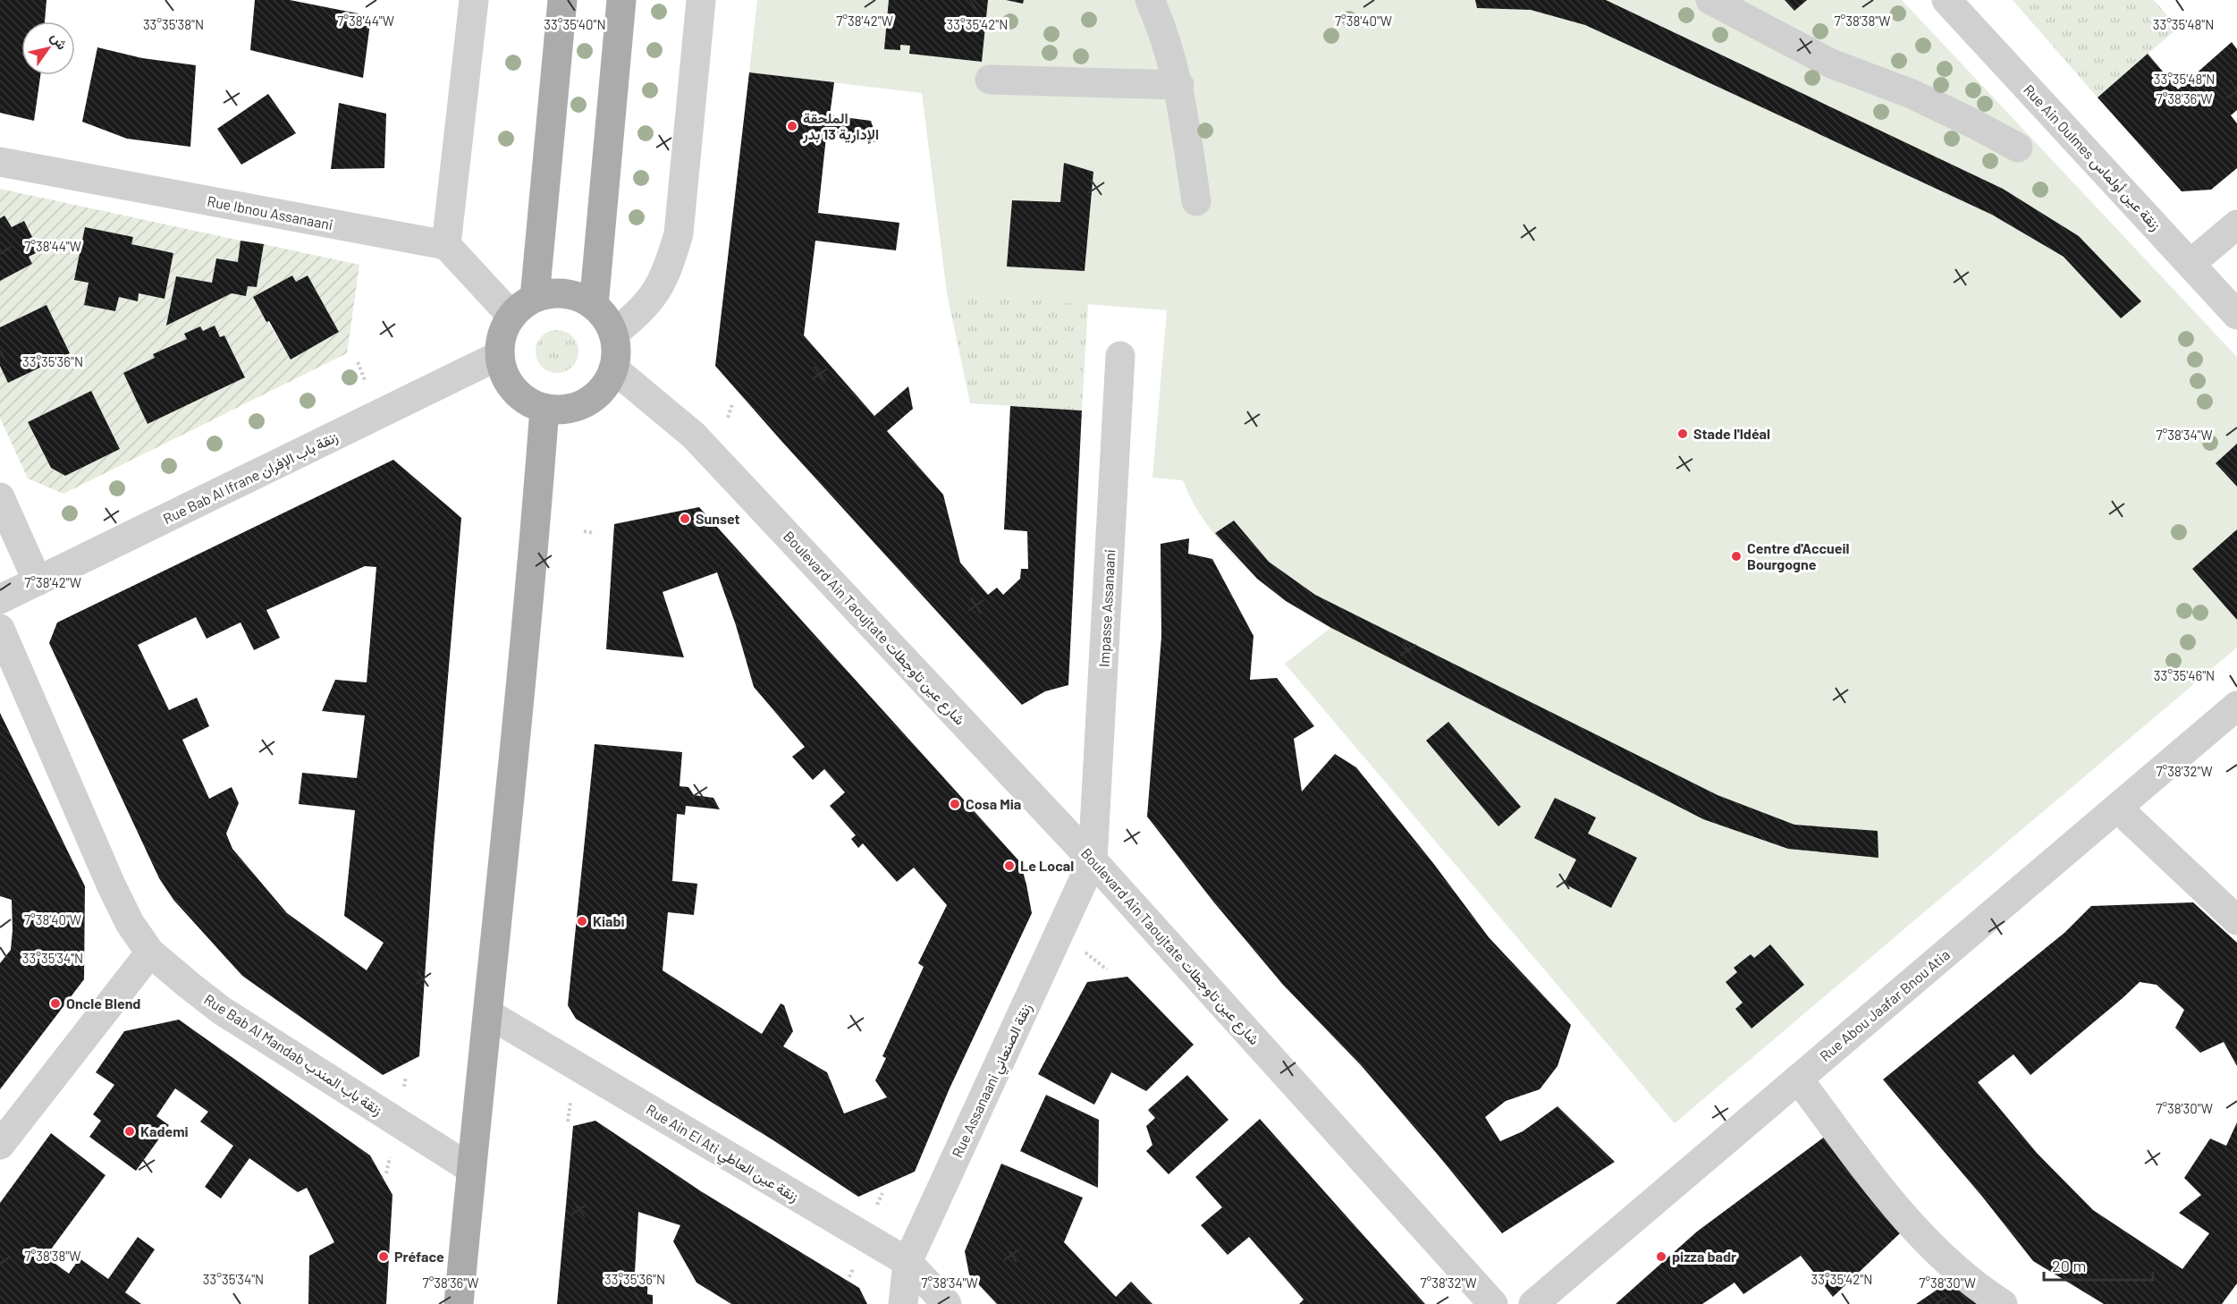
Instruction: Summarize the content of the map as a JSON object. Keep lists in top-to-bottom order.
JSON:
{
  "streets": {
    "street": [
      "Rue Ain Oulmes زنقة عين أولماس",
      "Rue Ibnou Assanaani",
      "Rue Bab Al Ifrane زنقة باب الإفران",
      "Impasse Assanaani",
      "Boulevard Ain Taoujtate شارع عين تاوجطات",
      "Rue Abou Jaafar Bnou Atia",
      "Rue Bab Al Mandab زنقة باب المندب",
      "Rue Assanaani زنقة الصنعاني",
      "Rue Ain El Ati زنقة عين العاطي"
    ]
  },
  "crossings": [
    ["Rue Bab Al Ifrane زنقة باب الإفران", "Boulevard Ain Taoujtate شارع عين تاوجطات"],
    ["Impasse Assanaani", "Boulevard Ain Taoujtate شارع عين تاوجطات"],
    ["Impasse Assanaani", "Rue Assanaani زنقة الصنعاني"],
    ["Boulevard Ain Taoujtate شارع عين تاوجطات", "Rue Assanaani زنقة الصنعاني"],
    ["Rue Assanaani زنقة الصنعاني", "Rue Ain El Ati زنقة عين العاطي"]
  ],
  "places": [
    "الملحقة الإدارية 13 بدر",
    "Stade l'Idéal",
    "Sunset",
    "Centre d'Accueil Bourgogne",
    "Cosa Mia",
    "Le Local",
    "Kiabi",
    "Oncle Blend",
    "Kademi",
    "Préface",
    "pizza badr"
  ],
  "scale_bar": "20 m",
  "north": "top right",
  "coordinates": [
    "7°38'40\"W",
    "7°38'44\"W",
    "7°38'42\"W",
    "7°38'38\"W",
    "33°35'38\"N",
    "33°35'40\"N",
    "33°35'42\"N",
    "33°35'48\"N",
    "7°38'36\"W",
    "33°35'36\"N",
    "7°38'34\"W",
    "33°35'46\"N",
    "7°38'32\"W",
    "33°35'34\"N",
    "7°38'30\"W"
  ]
}
